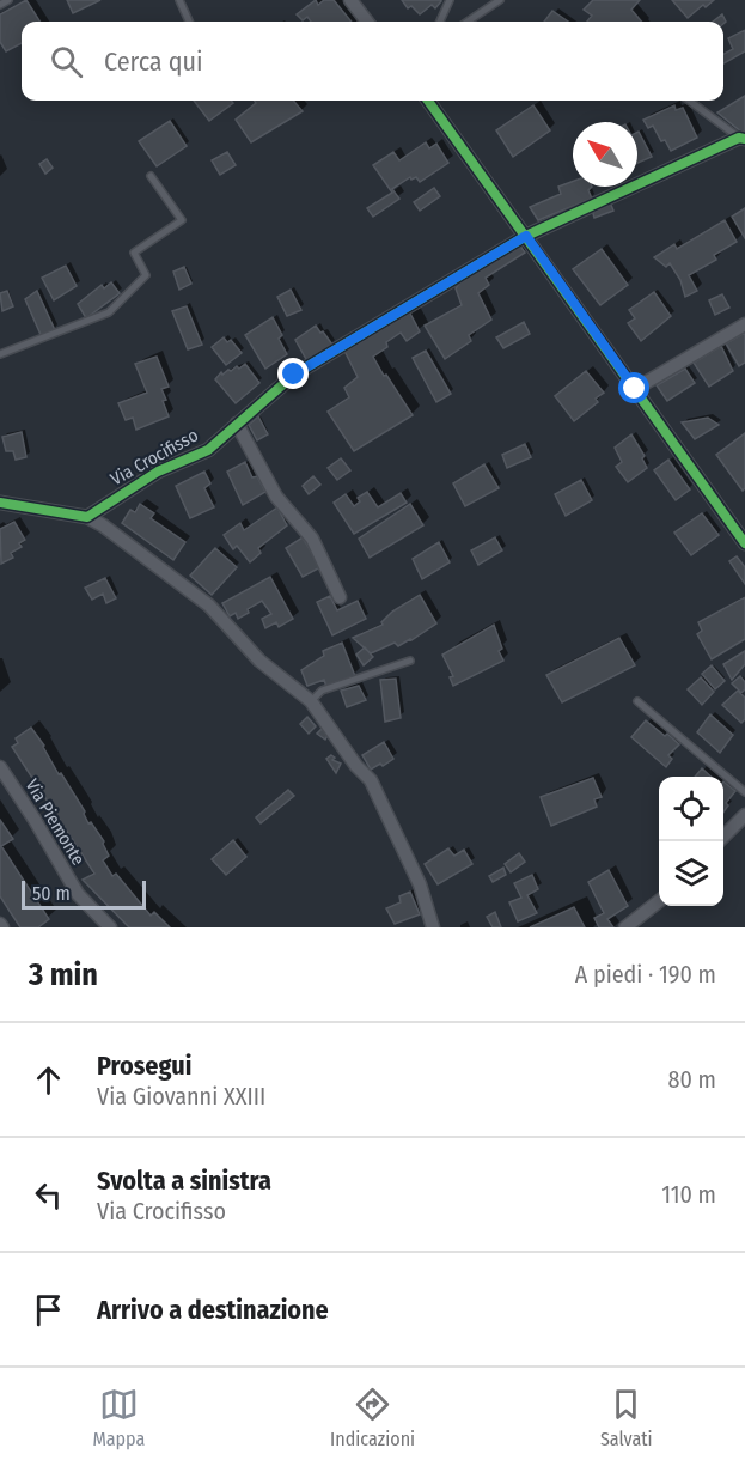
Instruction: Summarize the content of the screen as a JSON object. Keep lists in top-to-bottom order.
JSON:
{
  "streets": {
    "street": ["Via Crocifisso", "Via Piemonte"]
  },
  "scale_bar": "50 m",
  "north": "top left",
  "page": {
    "search": "Cerca qui",
    "scale": "50 m",
    "heading": ["3 min", "A piedi · 190 m"],
    "list": [
      ["Prosegui", "Via Giovanni XXIII", "80 m"],
      ["Svolta a sinistra", "Via Crocifisso", "110 m"],
      "Arrivo a destinazione"
    ],
    "nav": ["Mappa", "Indicazioni", "Salvati"]
  }
}
